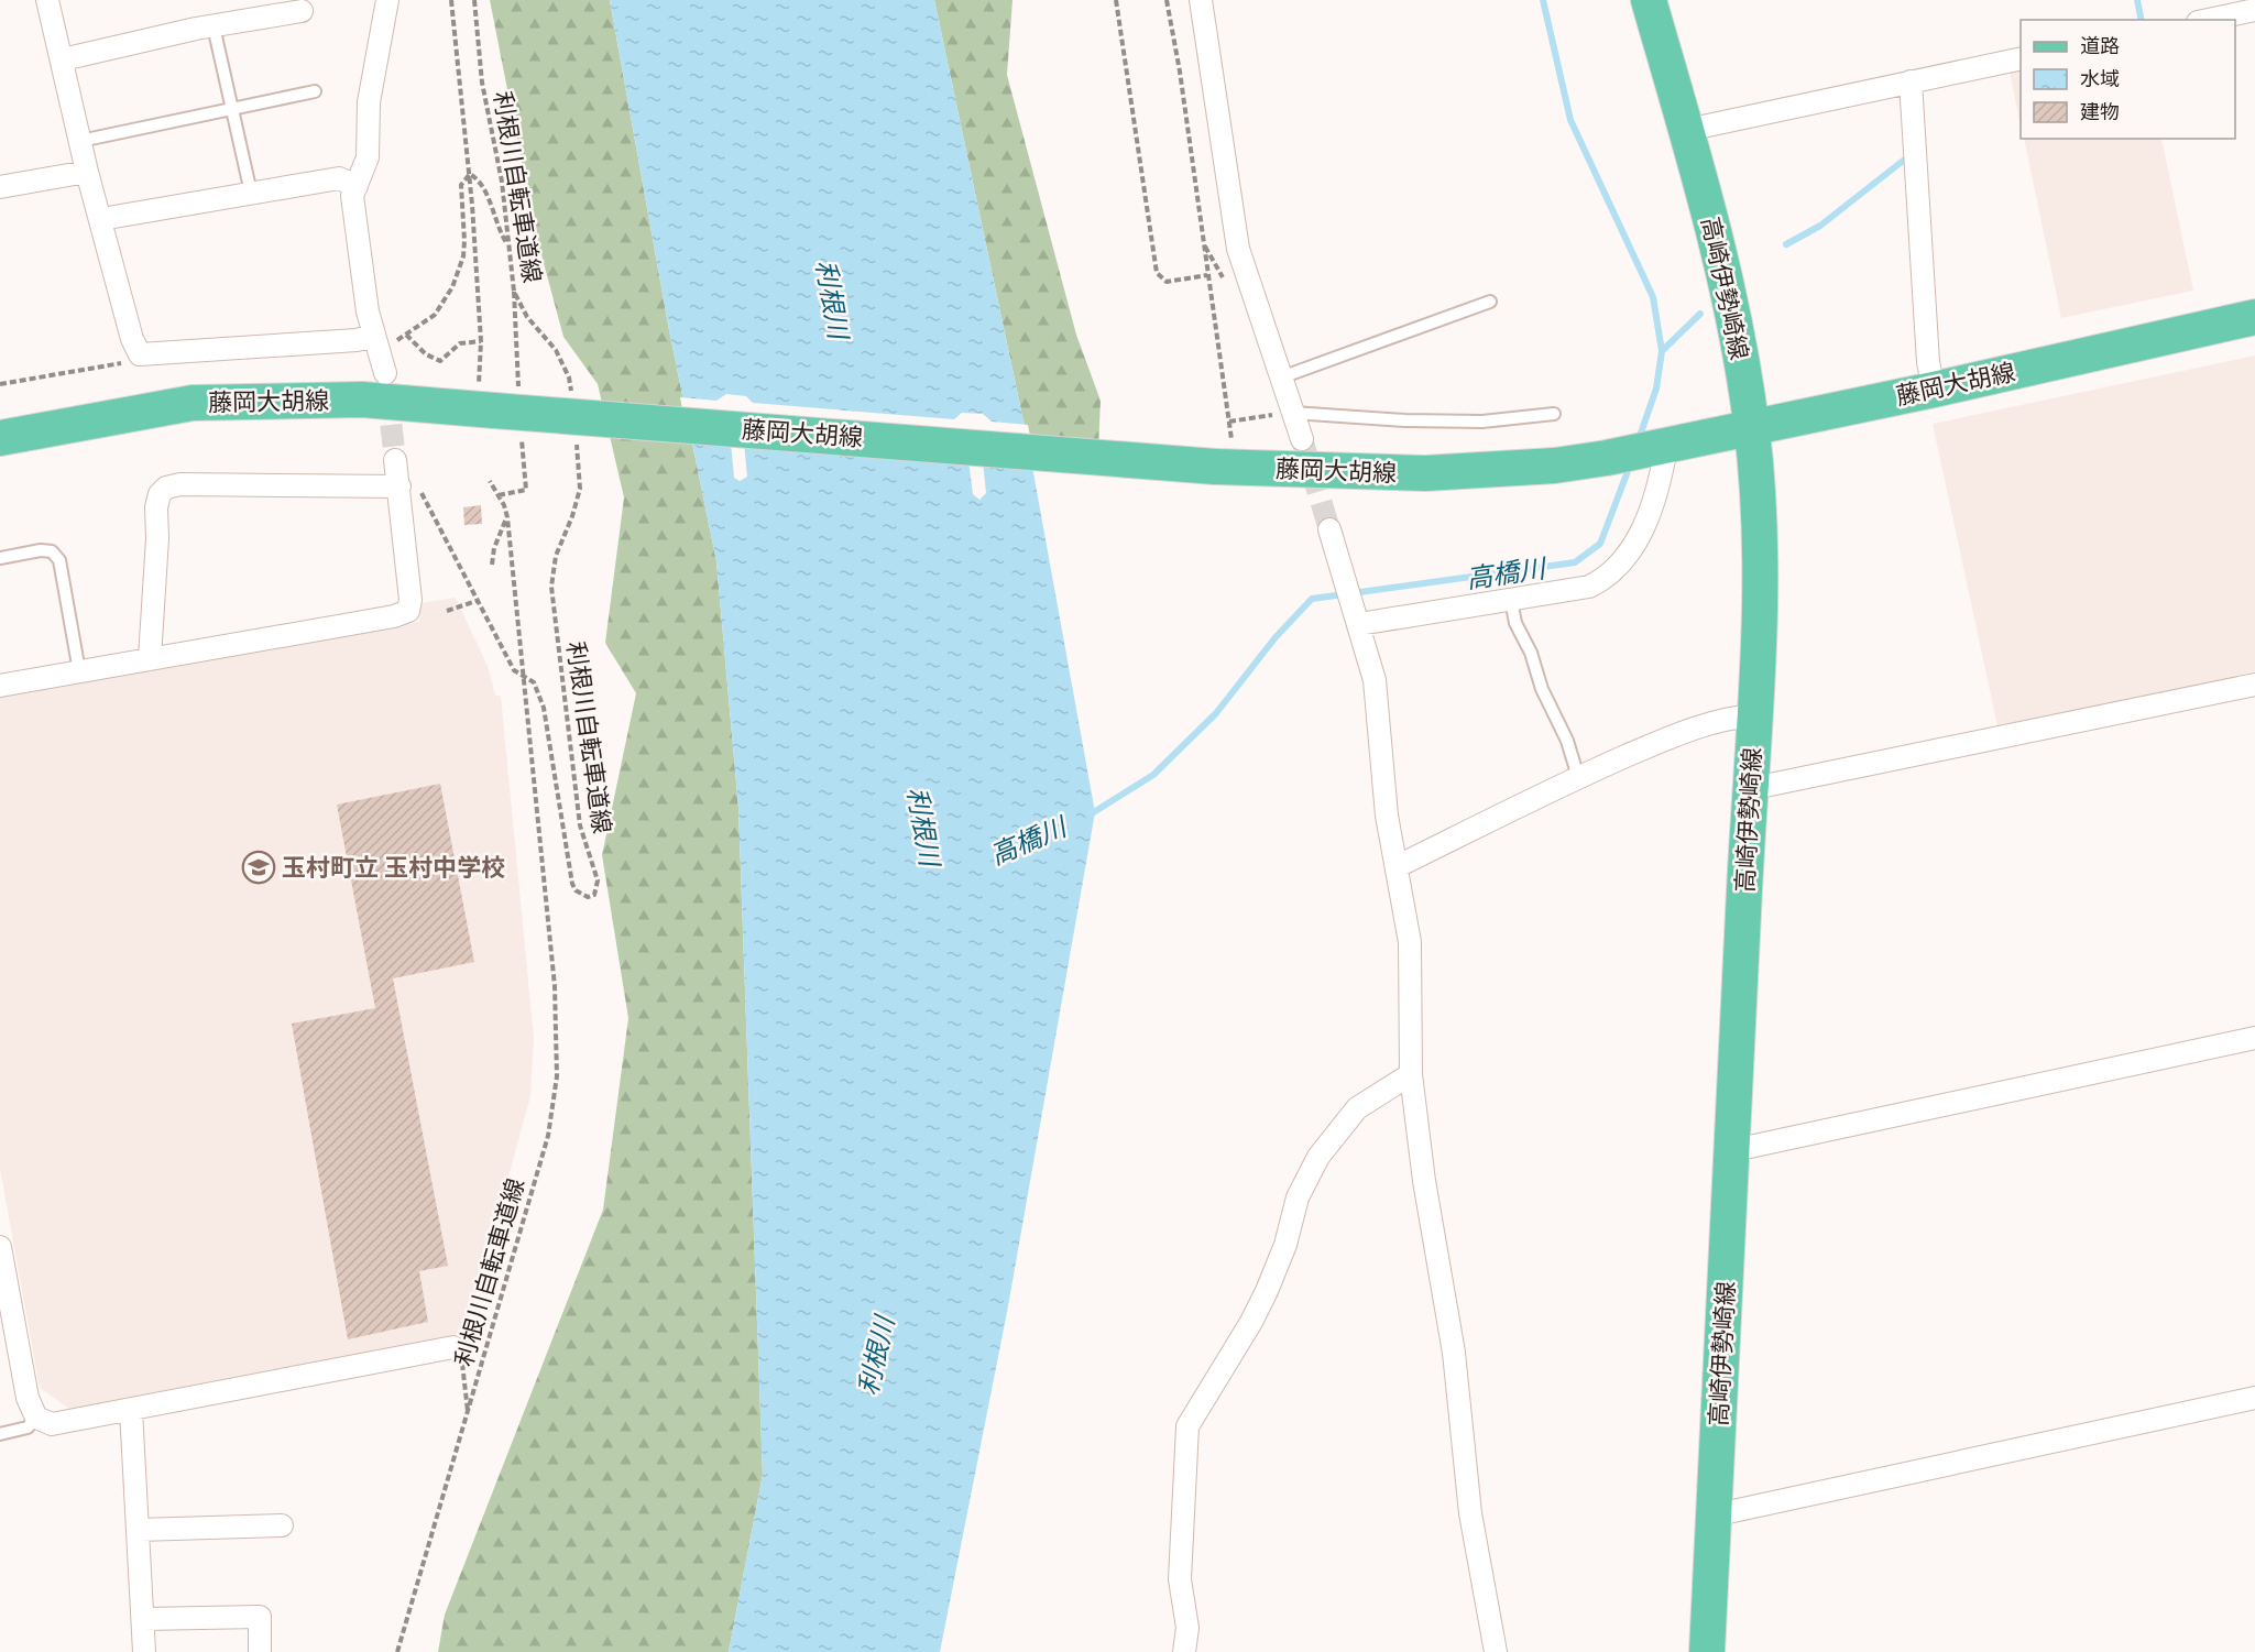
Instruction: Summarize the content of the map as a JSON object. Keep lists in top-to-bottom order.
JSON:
{
  "streets": {
    "main road": ["高崎伊勢崎線", "藤岡大胡線"],
    "path": ["利根川自転車道線"]
  },
  "crossings": [
    ["高崎伊勢崎線", "藤岡大胡線"]
  ],
  "water": ["利根川", "高橋川"],
  "places": {
    "school or university": ["玉村町立 玉村中学校"]
  },
  "legend": ["道路", "水域", "建物"]
}
